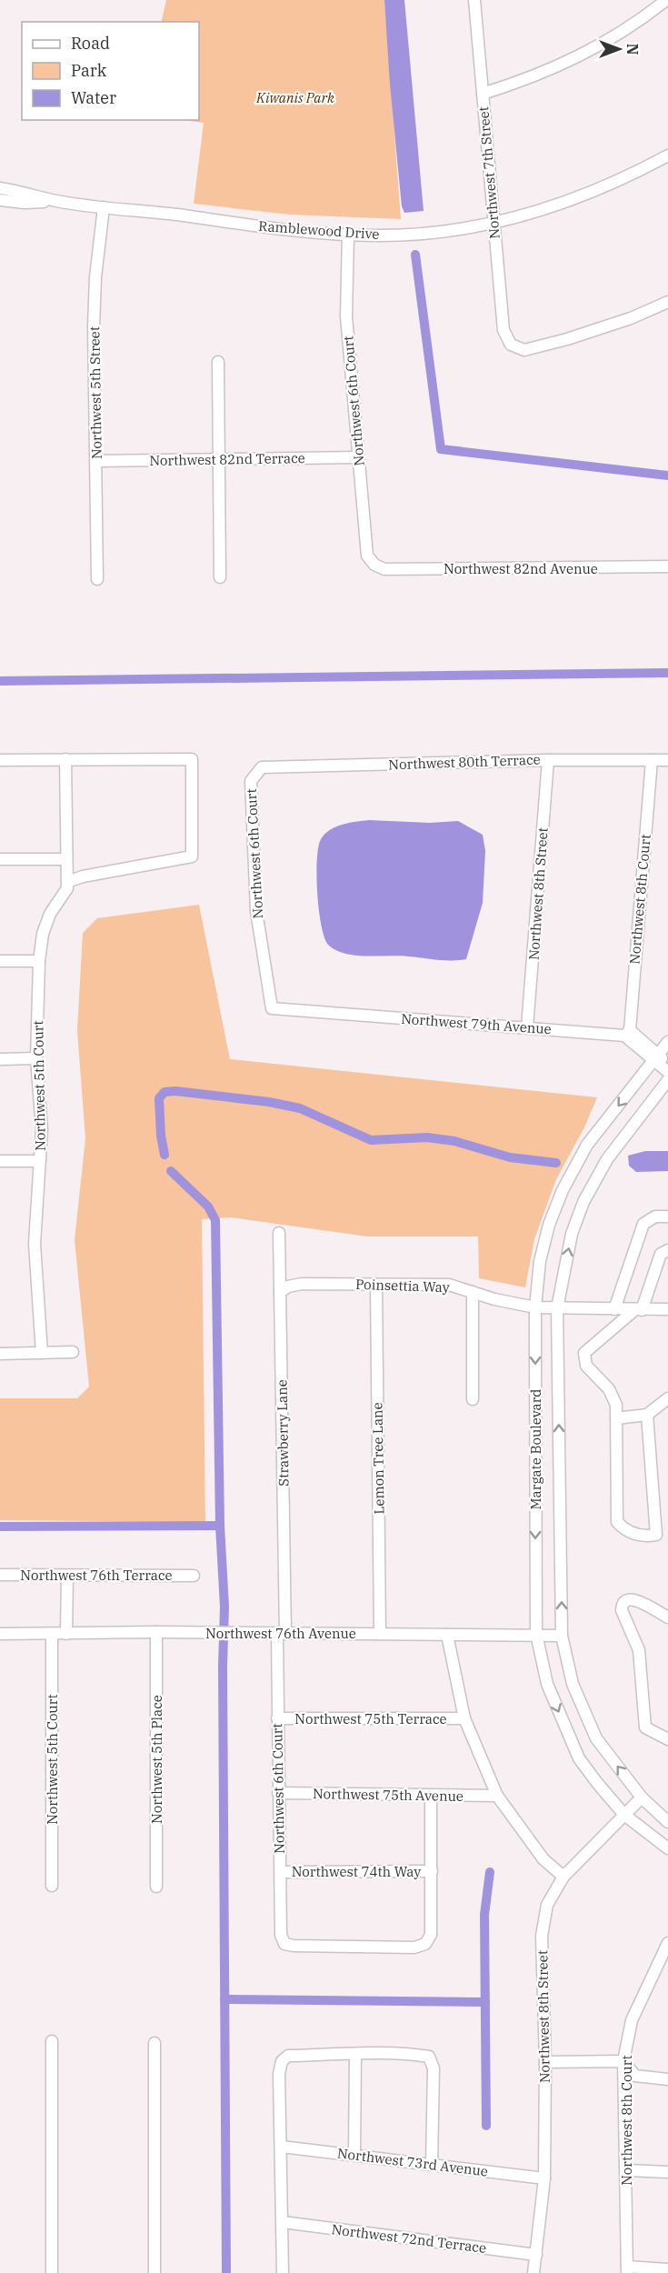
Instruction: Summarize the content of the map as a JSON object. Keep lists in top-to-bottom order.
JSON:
{
  "streets": {
    "street": [
      "Northwest 7th Street",
      "Ramblewood Drive",
      "Northwest 5th Street",
      "Northwest 6th Court",
      "Northwest 82nd Terrace",
      "Northwest 82nd Avenue",
      "Northwest 80th Terrace",
      "Northwest 8th Street",
      "Northwest 8th Court",
      "Northwest 79th Avenue",
      "Northwest 5th Court",
      "Poinsettia Way",
      "Strawberry Lane",
      "Margate Boulevard",
      "Lemon Tree Lane",
      "Northwest 76th Terrace",
      "Northwest 76th Avenue",
      "Northwest 75th Terrace",
      "Northwest 5th Place",
      "Northwest 75th Avenue",
      "Northwest 74th Way",
      "Northwest 73rd Avenue",
      "Northwest 72nd Terrace"
    ]
  },
  "crossings": [
    ["Northwest 7th Street", "Ramblewood Drive"],
    ["Ramblewood Drive", "Northwest 5th Street"],
    ["Ramblewood Drive", "Northwest 6th Court"],
    ["Northwest 5th Street", "Northwest 82nd Terrace"],
    ["Northwest 6th Court", "Northwest 82nd Terrace"],
    ["Northwest 6th Court", "Northwest 82nd Avenue"],
    ["Northwest 6th Court", "Northwest 80th Terrace"],
    ["Northwest 6th Court", "Northwest 79th Avenue"],
    ["Northwest 6th Court", "Strawberry Lane"],
    ["Northwest 6th Court", "Northwest 76th Avenue"],
    ["Northwest 6th Court", "Northwest 75th Terrace"],
    ["Northwest 6th Court", "Northwest 75th Avenue"],
    ["Northwest 6th Court", "Northwest 74th Way"],
    ["Northwest 80th Terrace", "Northwest 8th Street"],
    ["Northwest 80th Terrace", "Northwest 8th Court"],
    ["Northwest 8th Street", "Northwest 79th Avenue"],
    ["Northwest 8th Street", "Margate Boulevard"],
    ["Northwest 8th Street", "Northwest 73rd Avenue"],
    ["Northwest 8th Street", "Northwest 72nd Terrace"],
    ["Northwest 8th Court", "Northwest 79th Avenue"],
    ["Northwest 5th Court", "Northwest 76th Avenue"],
    ["Poinsettia Way", "Strawberry Lane"],
    ["Poinsettia Way", "Margate Boulevard"],
    ["Poinsettia Way", "Lemon Tree Lane"],
    ["Strawberry Lane", "Northwest 76th Avenue"],
    ["Margate Boulevard", "Northwest 76th Avenue"],
    ["Lemon Tree Lane", "Northwest 76th Avenue"],
    ["Northwest 76th Avenue", "Northwest 5th Place"]
  ],
  "parks": ["Kiwanis Park"],
  "legend": ["Road", "Park", "Water"],
  "north": "right"
}
